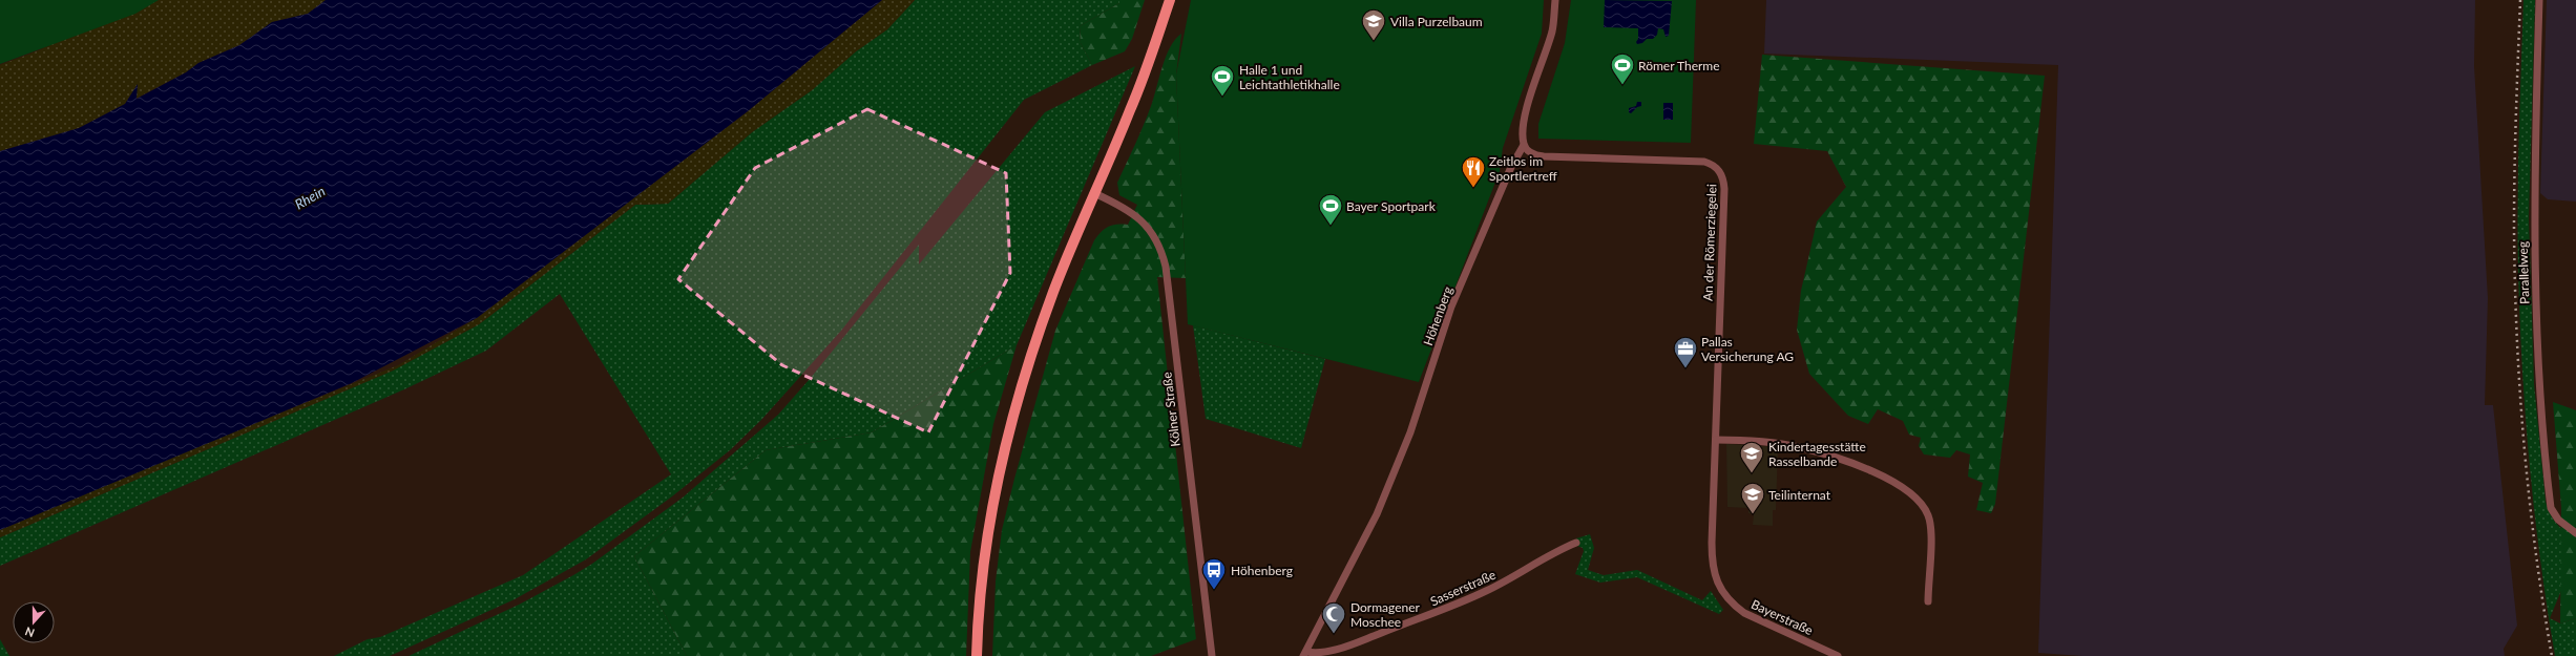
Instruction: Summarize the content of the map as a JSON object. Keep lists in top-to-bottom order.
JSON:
{
  "streets": {
    "street": [
      "An der Römerziegelei",
      "Parallelweg",
      "Höhenberg",
      "Kölner Straße",
      "Sasserstraße",
      "Bayerstraße"
    ]
  },
  "crossings": [
    ["An der Römerziegelei", "Höhenberg"],
    ["An der Römerziegelei", "Bayerstraße"],
    ["Höhenberg", "Sasserstraße"]
  ],
  "water": ["Rhein"],
  "places": {
    "school or university": ["Villa Purzelbaum", "Kindertagesstätte Rasselbande", "Teilinternat"],
    "sports": ["Römer Therme", "Halle 1 und Leichtathletikhalle", "Bayer Sportpark"],
    "restaurant": ["Zeitlos im Sportlertreff"],
    "office": ["Pallas Versicherung AG"],
    "bus stop": ["Höhenberg"],
    "mosque": ["Dormagener Moschee"]
  },
  "north": "bottom"
}
